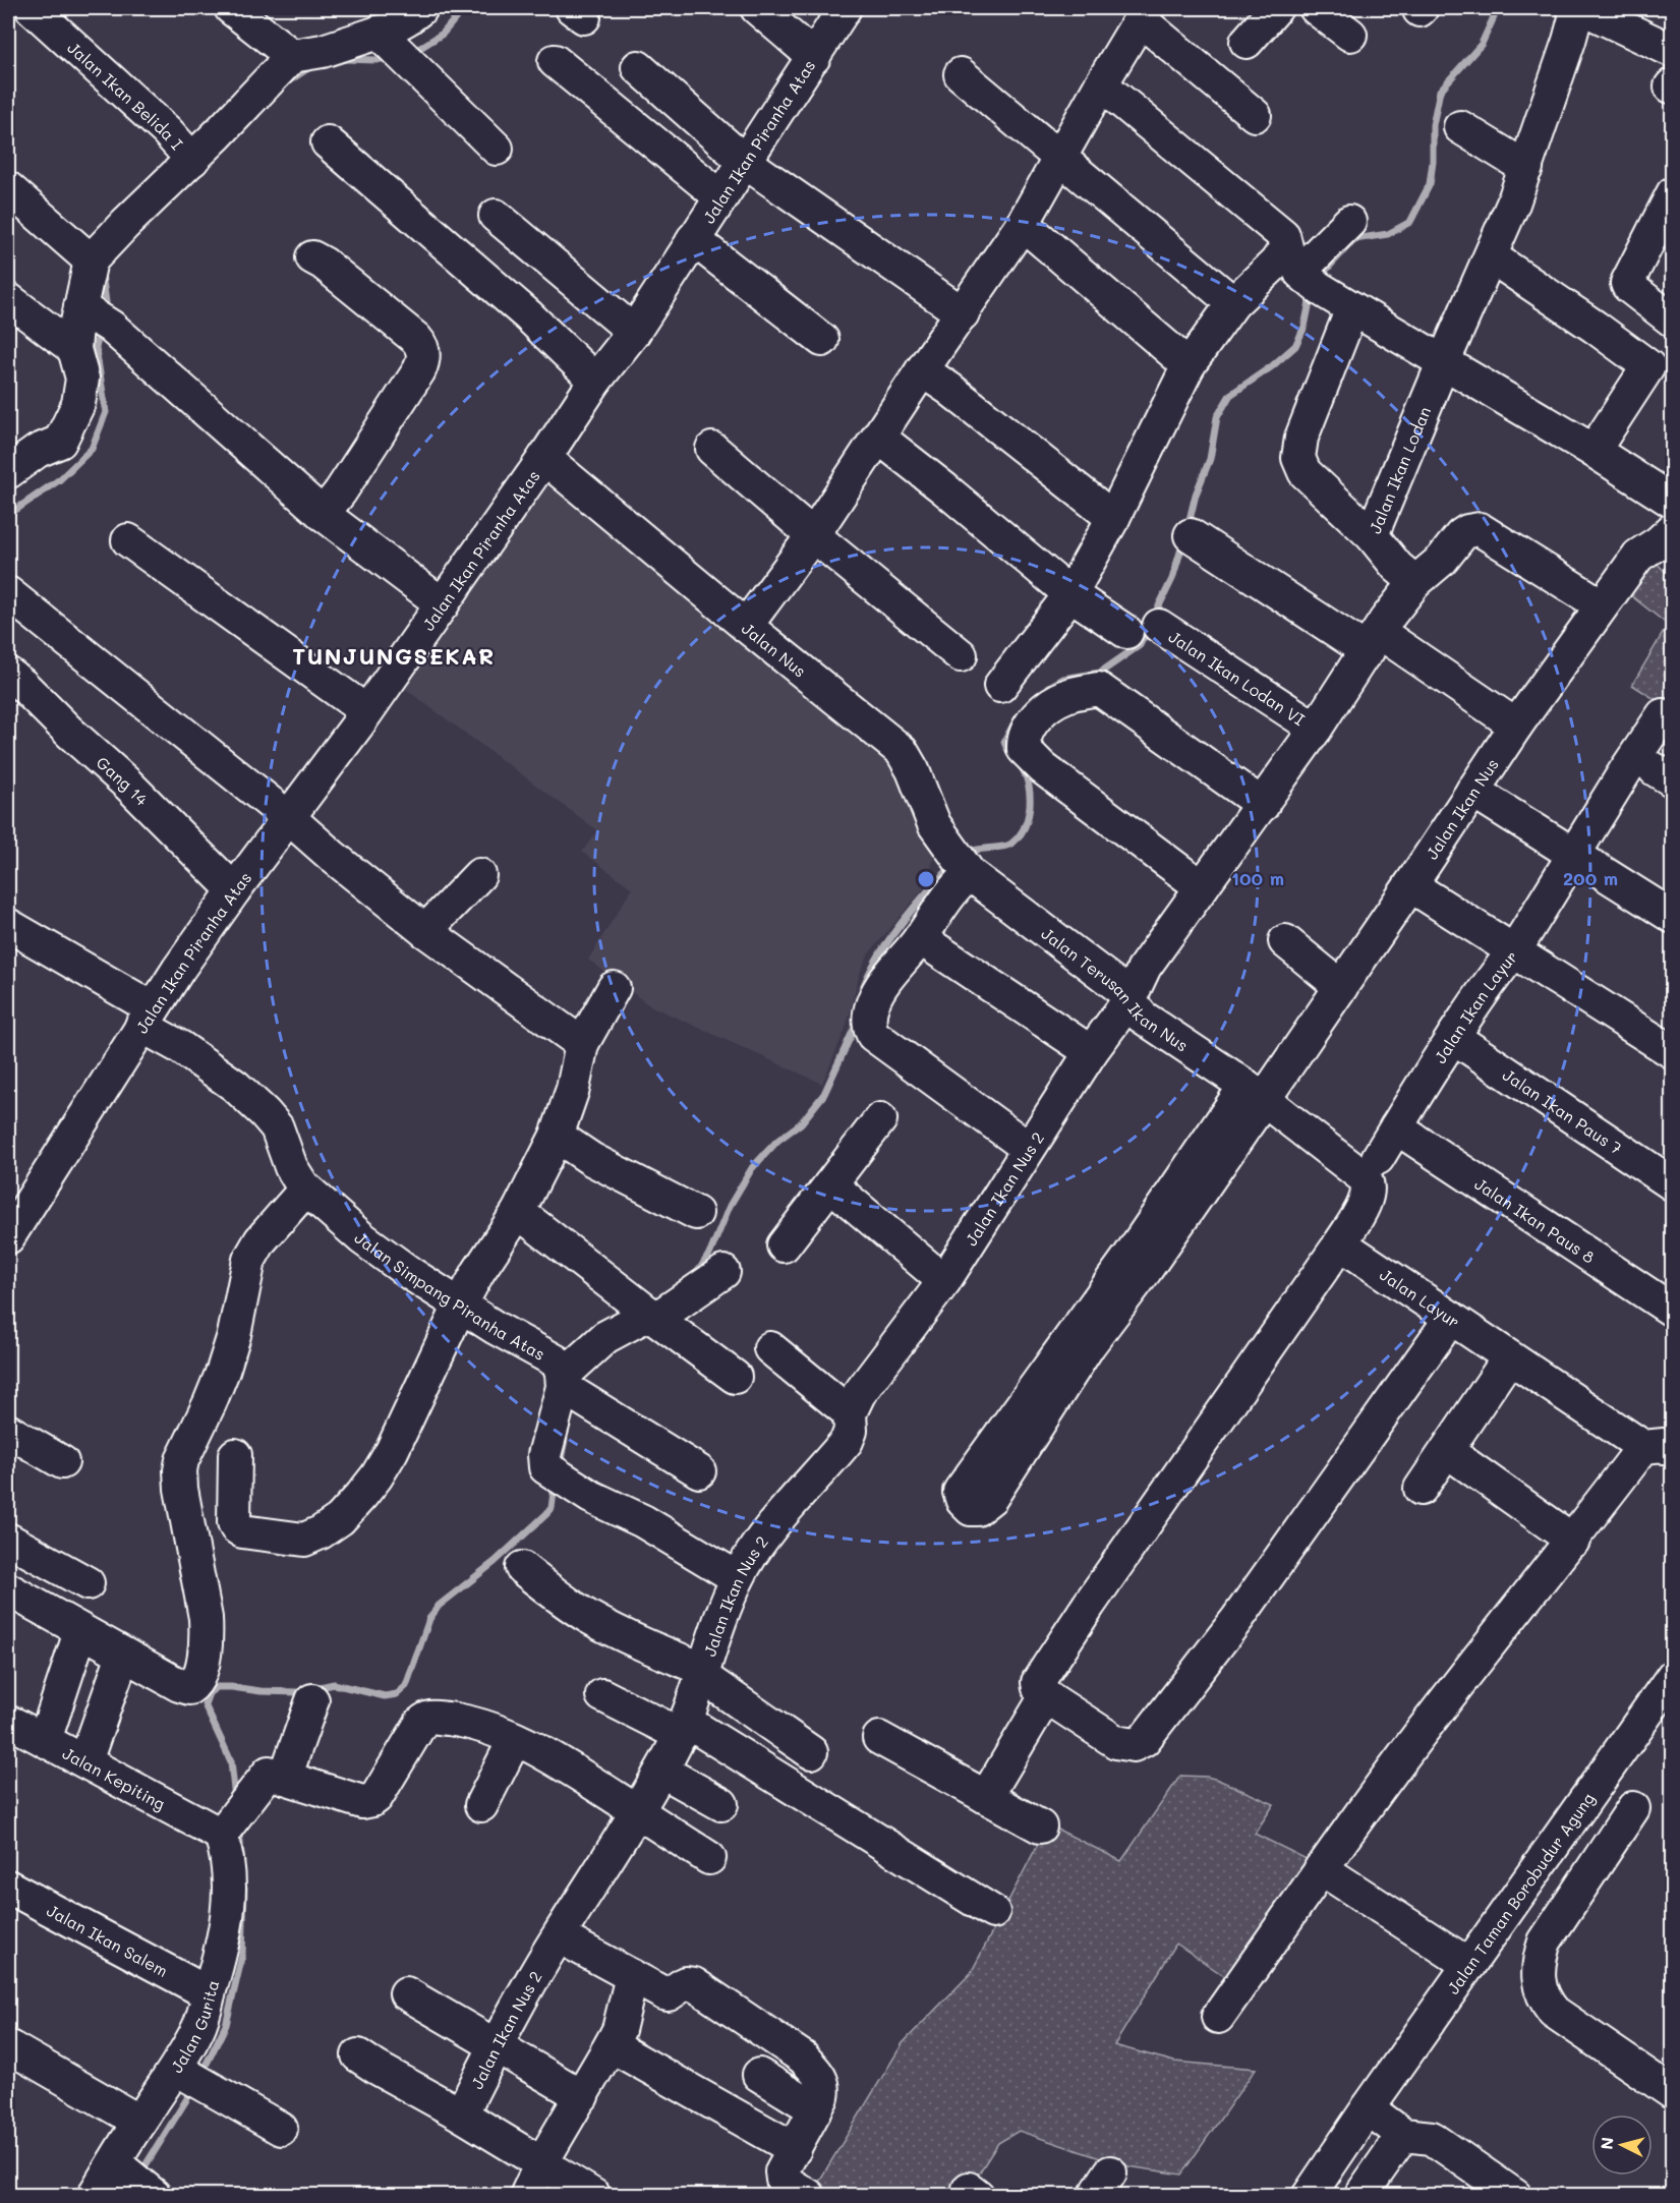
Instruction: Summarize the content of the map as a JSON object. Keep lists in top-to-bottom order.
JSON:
{
  "streets": {
    "street": [
      "Jalan Ikan Belida I",
      "Jalan Ikan Piranha Atas",
      "Jalan Ikan Lodan",
      "Jalan Nus",
      "Jalan Ikan Lodan VI",
      "Gang 14",
      "Jalan Ikan Nus",
      "Jalan Terusan Ikan Nus",
      "Jalan Ikan Layur",
      "Jalan Ikan Paus 7",
      "Jalan Ikan Nus 2",
      "Jalan Ikan Paus 8",
      "Jalan Simpang Piranha Atas",
      "Jalan Layur",
      "Jalan Kepiting",
      "Jalan Taman Borobudur Agung",
      "Jalan Ikan Salem",
      "Jalan Gurita"
    ]
  },
  "crossings": [
    ["Jalan Ikan Piranha Atas", "Jalan Nus"],
    ["Jalan Ikan Piranha Atas", "Gang 14"],
    ["Jalan Ikan Piranha Atas", "Jalan Simpang Piranha Atas"],
    ["Jalan Nus", "Jalan Terusan Ikan Nus"],
    ["Jalan Ikan Nus", "Jalan Terusan Ikan Nus"],
    ["Jalan Terusan Ikan Nus", "Jalan Ikan Nus 2"],
    ["Jalan Ikan Layur", "Jalan Ikan Paus 7"],
    ["Jalan Ikan Layur", "Jalan Ikan Paus 8"],
    ["Jalan Kepiting", "Jalan Gurita"],
    ["Jalan Ikan Salem", "Jalan Gurita"]
  ],
  "districts": ["TUNJUNGSEKAR"],
  "north": "left",
  "rings": ["100 m", "200 m"]
}
